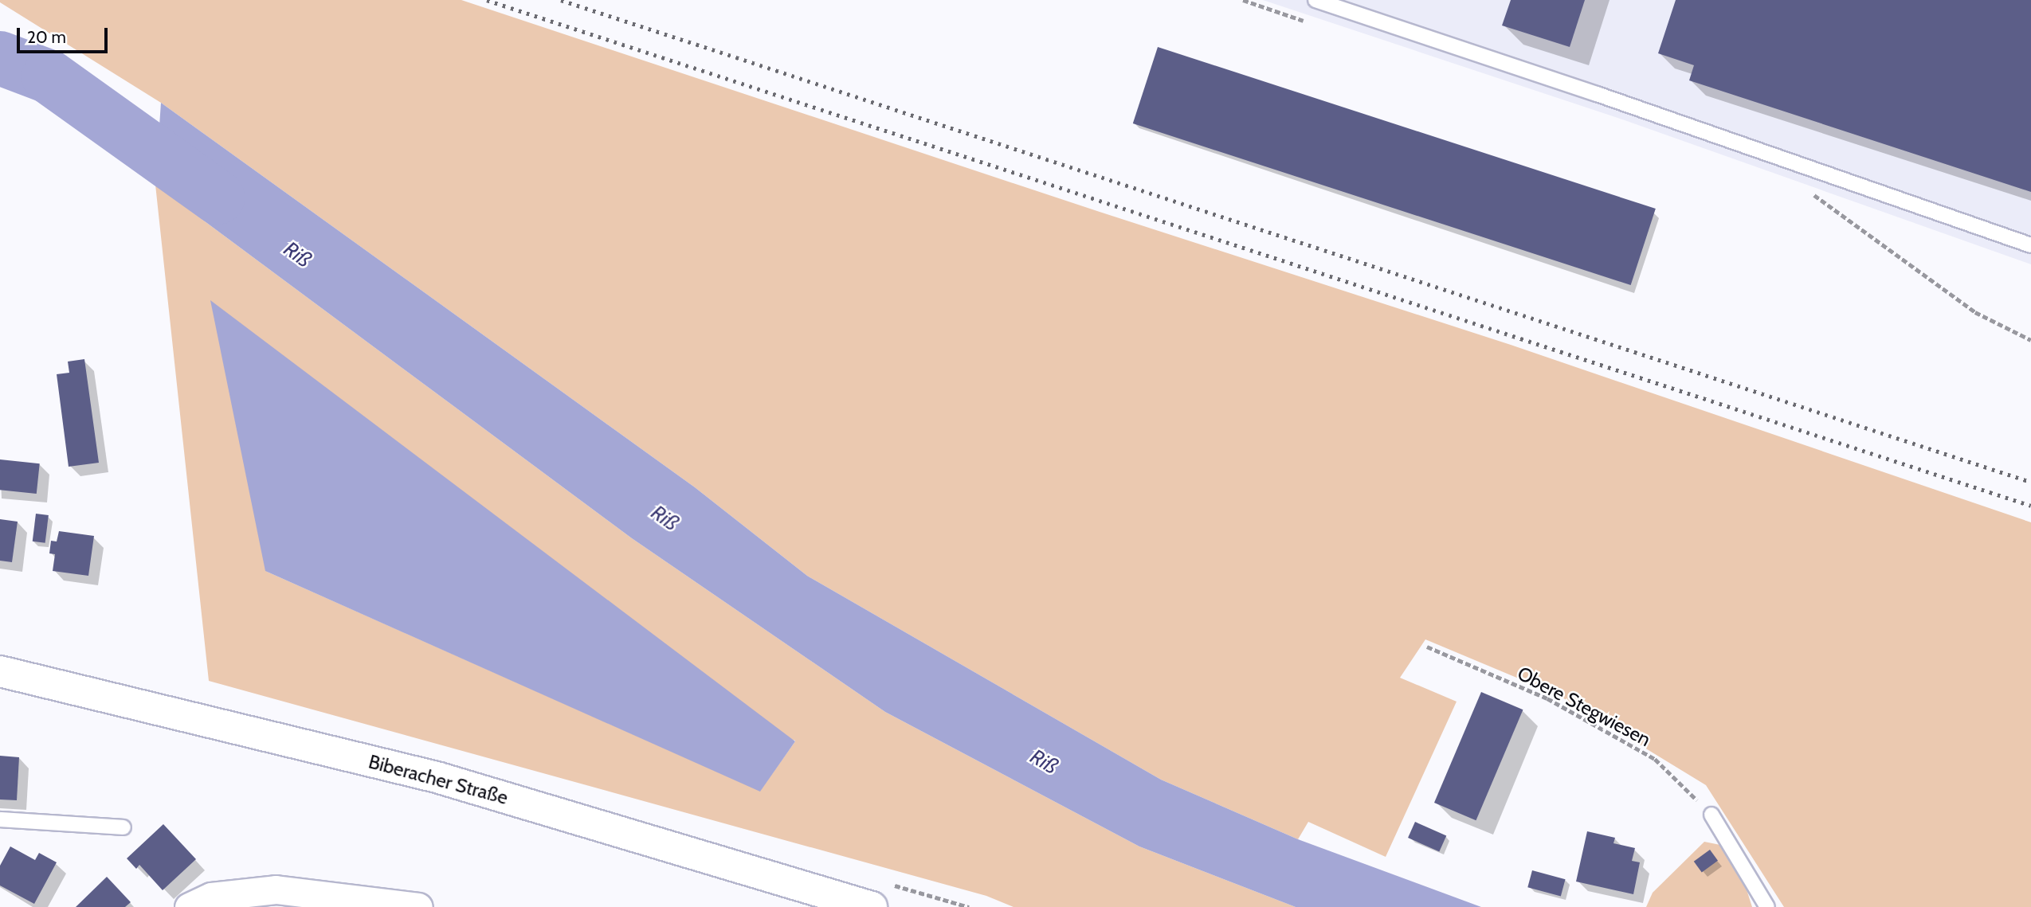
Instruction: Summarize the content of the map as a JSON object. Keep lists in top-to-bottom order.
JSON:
{
  "streets": {
    "main road": ["Biberacher Straße"],
    "path": ["Obere Stegwiesen"]
  },
  "water": ["Riß"],
  "scale_bar": "20 m"
}
